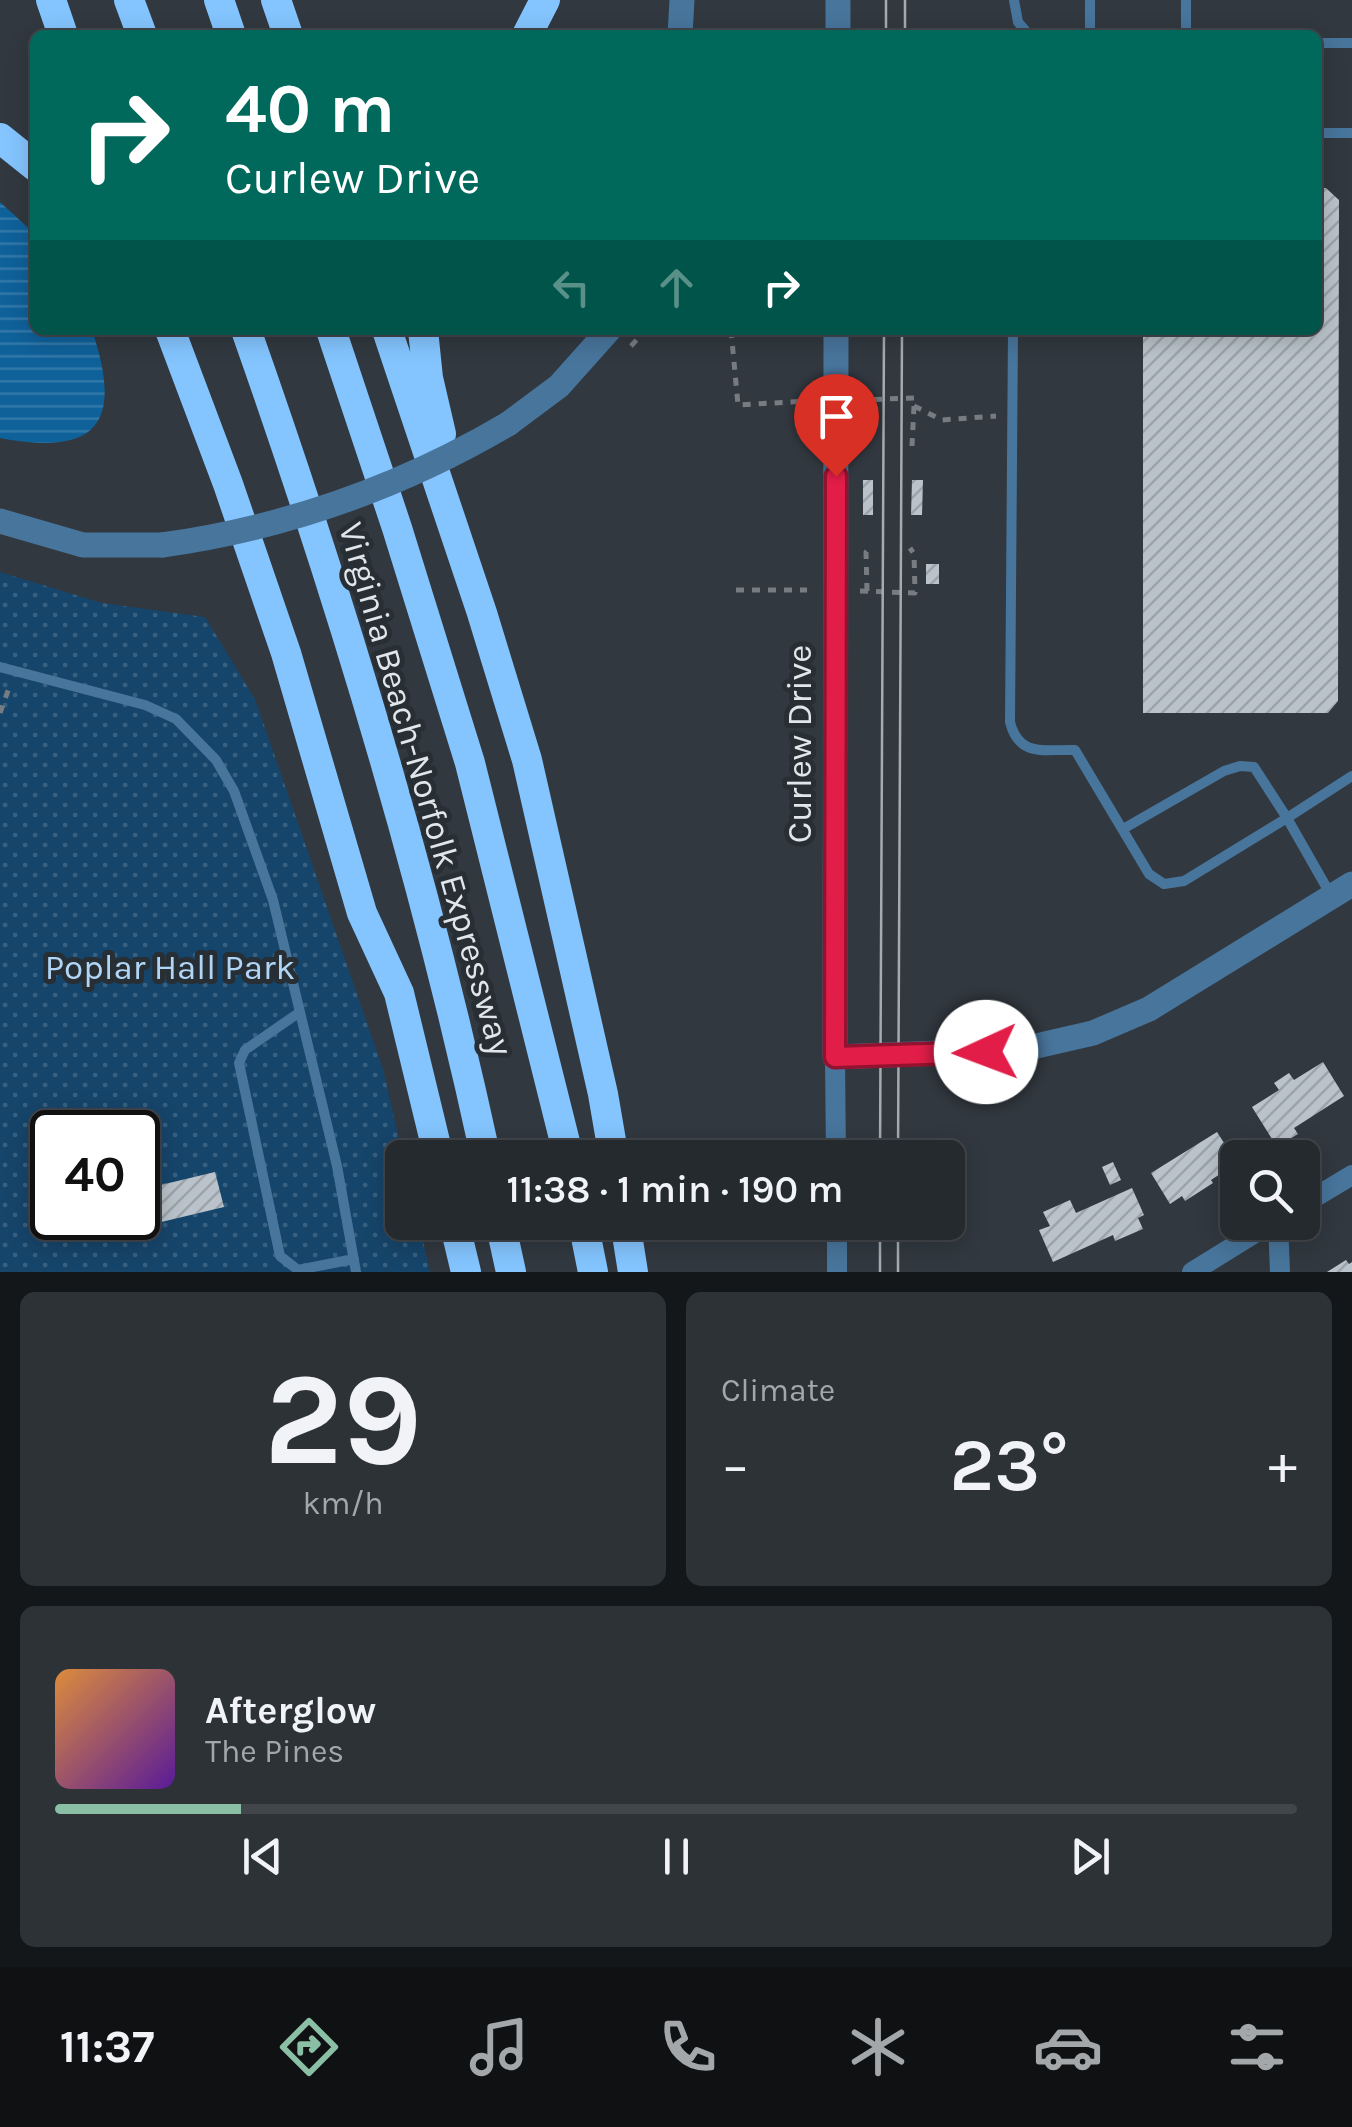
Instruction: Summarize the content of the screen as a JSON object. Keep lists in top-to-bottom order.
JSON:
{
  "streets": {
    "highway": ["Virginia Beach-Norfolk Expressway"],
    "street": ["Curlew Drive"]
  },
  "parks": ["Poplar Hall Park"],
  "page": {
    "turn": ["40 m", "Curlew Drive"],
    "limit": "40",
    "trip": "11:38 · 1 min · 190 m",
    "tile": [
      ["29", "km/h"],
      "Climate"
    ],
    "heat": ["−", "23°", "+"],
    "song": ["Afterglow", "The Pines"],
    "tabs": "11:37"
  }
}
